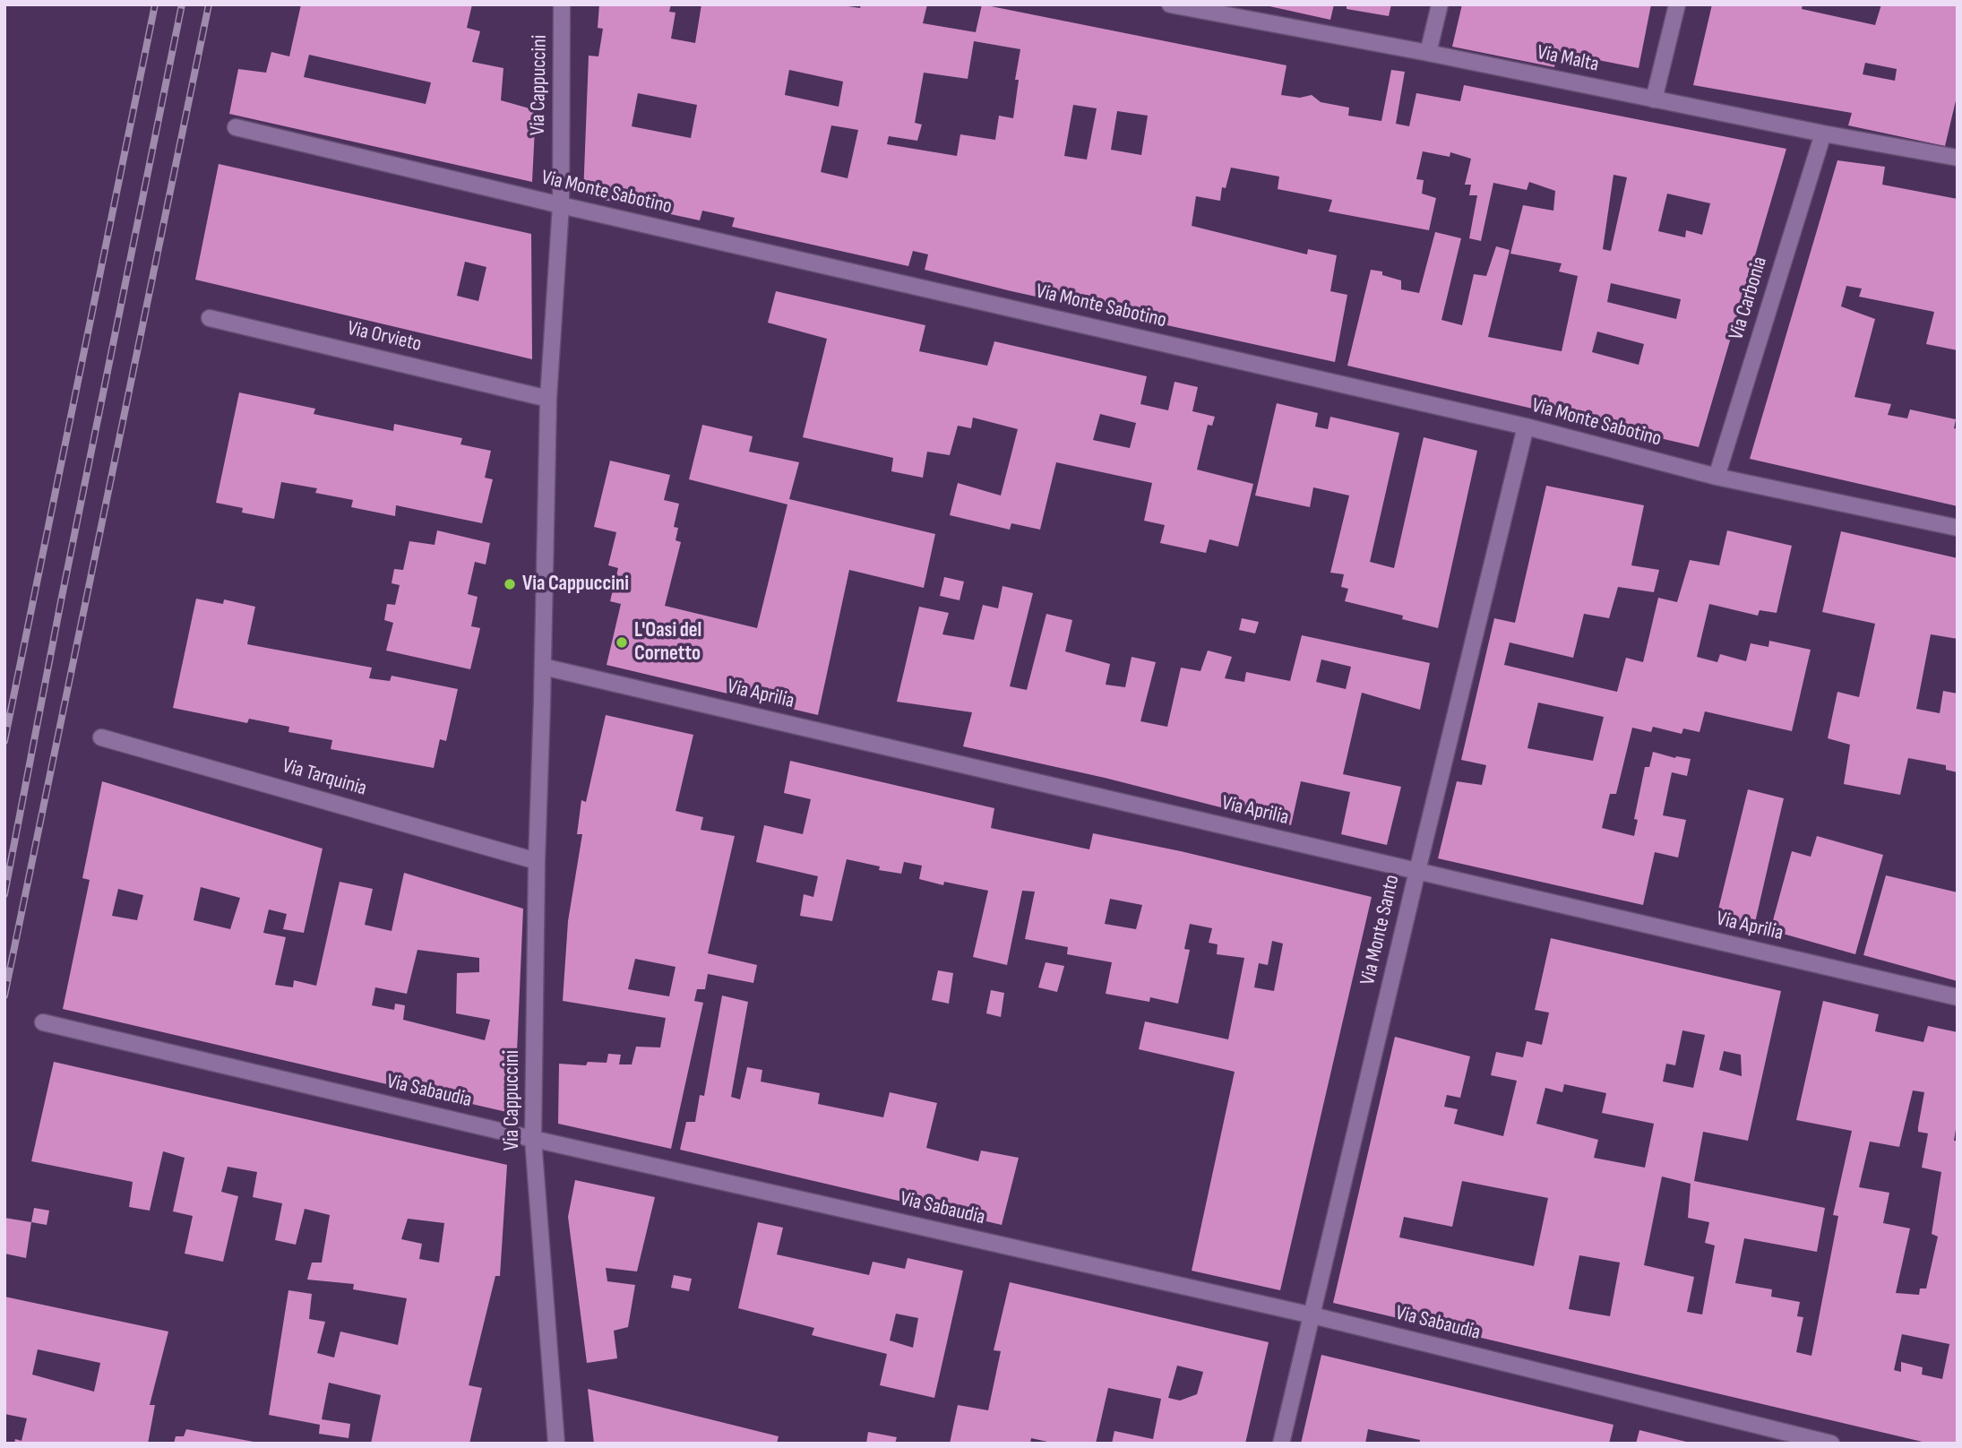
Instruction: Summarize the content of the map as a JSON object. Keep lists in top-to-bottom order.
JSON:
{
  "streets": {
    "street": [
      "Via Malta",
      "Via Cappuccini",
      "Via Monte Sabotino",
      "Via Carbonia",
      "Via Orvieto",
      "Via Aprilia",
      "Via Tarquinia",
      "Via Monte Santo",
      "Via Sabaudia"
    ]
  },
  "crossings": [
    ["Via Malta", "Via Carbonia"],
    ["Via Cappuccini", "Via Monte Sabotino"],
    ["Via Cappuccini", "Via Orvieto"],
    ["Via Cappuccini", "Via Aprilia"],
    ["Via Cappuccini", "Via Tarquinia"],
    ["Via Cappuccini", "Via Sabaudia"],
    ["Via Monte Sabotino", "Via Carbonia"],
    ["Via Monte Sabotino", "Via Monte Santo"],
    ["Via Aprilia", "Via Monte Santo"],
    ["Via Monte Santo", "Via Sabaudia"]
  ],
  "places": ["Via Cappuccini", "L'Oasi del Cornetto"]
}
